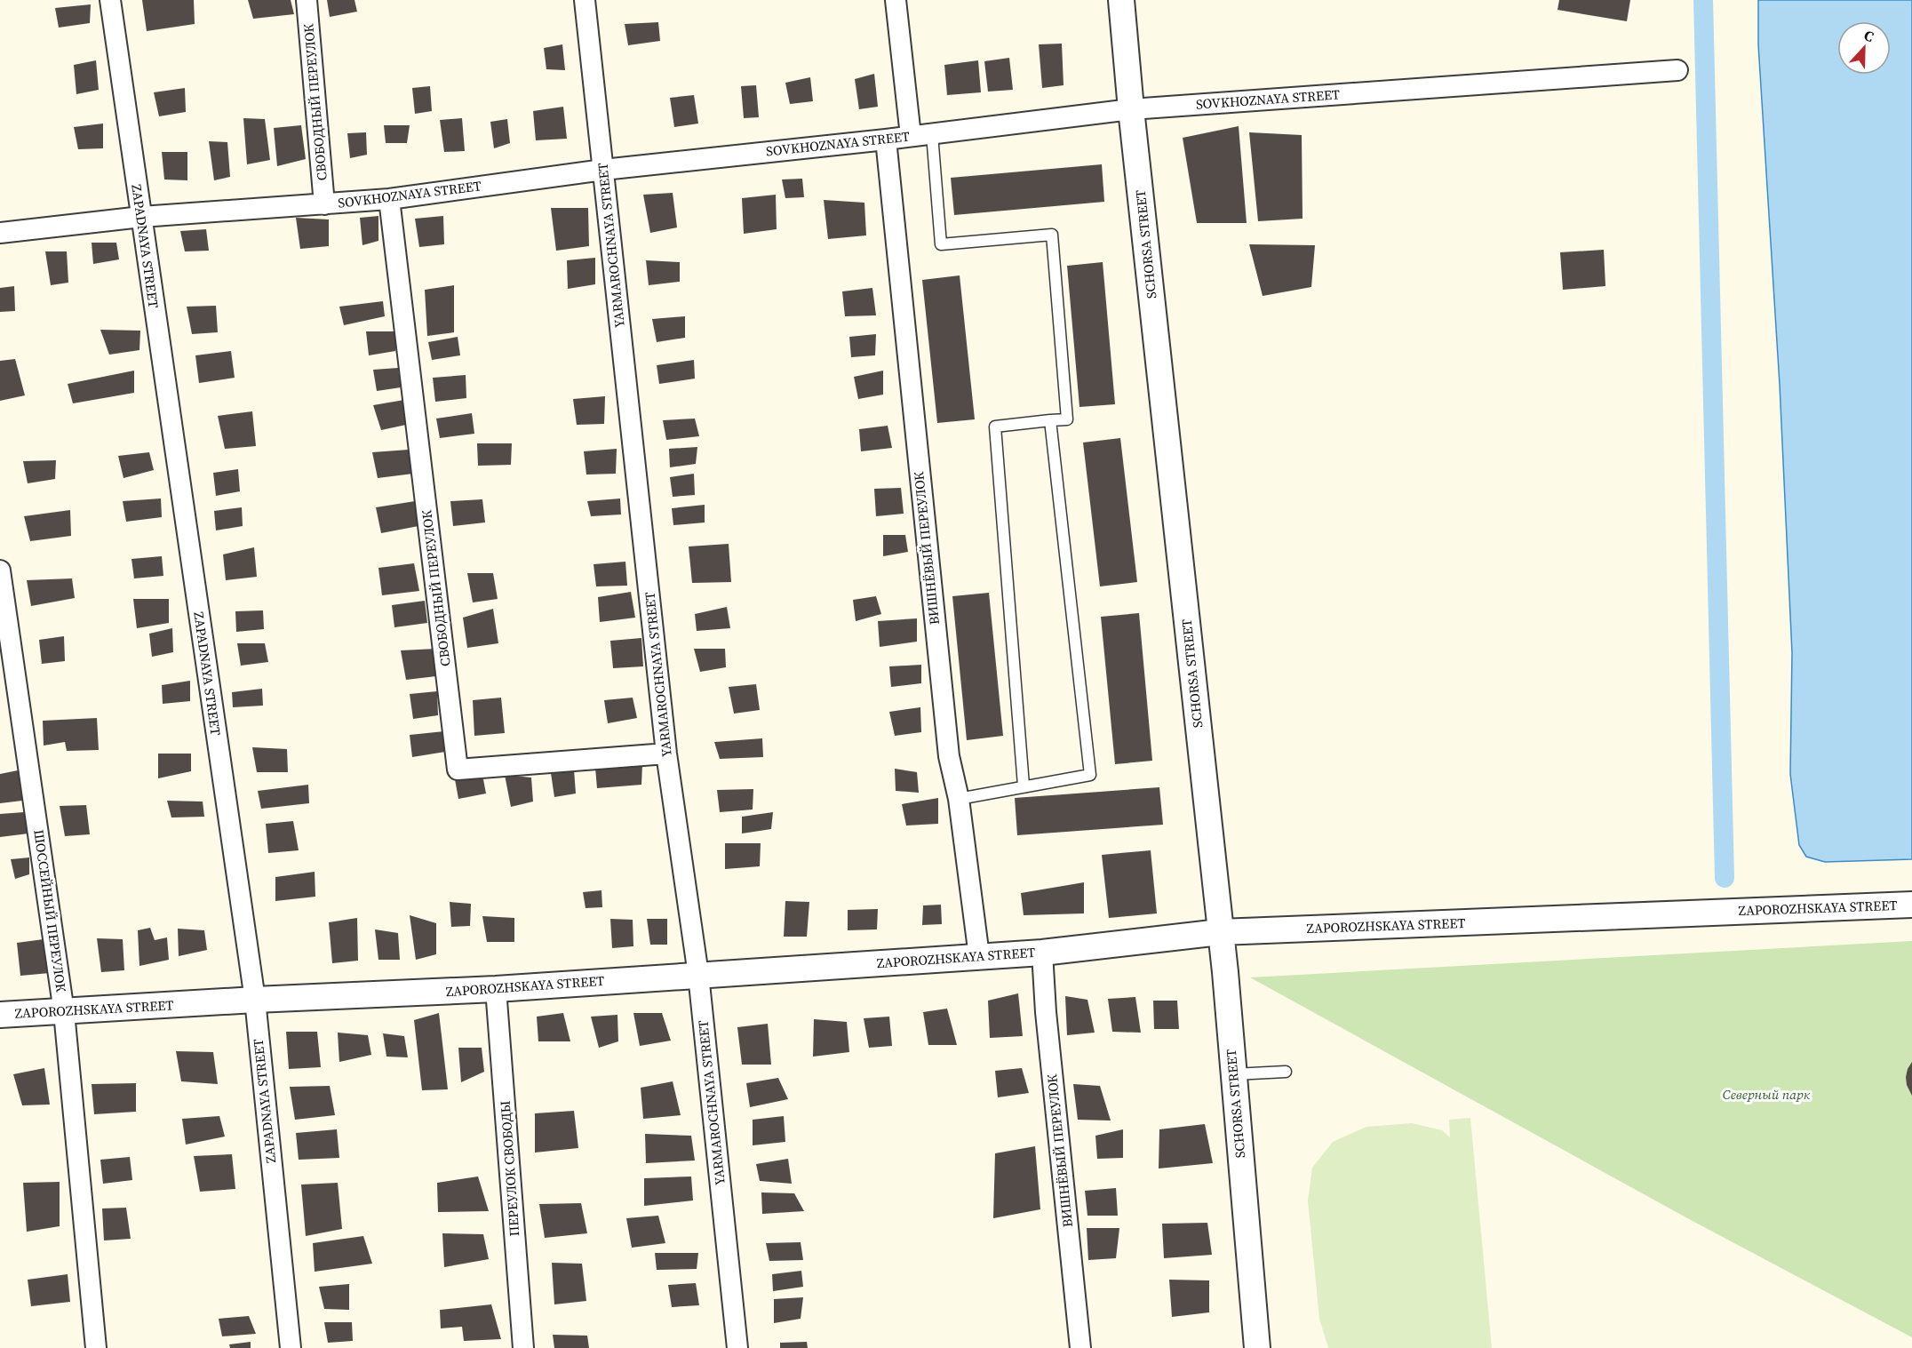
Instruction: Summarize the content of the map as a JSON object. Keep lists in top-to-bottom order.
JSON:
{
  "streets": {
    "street": [
      "SOVKHOZNAYA STREET",
      "СВОБОДНЫЙ ПЕРЕУЛОК",
      "SCHORSA STREET",
      "YARMAROCHNAYA STREET",
      "ZAPADNAYA STREET",
      "ВИШНЁВЫЙ ПЕРЕУЛОК",
      "ZAPOROZHSKAYA STREET",
      "ШОССЕЙНЫЙ ПЕРЕУЛОК",
      "ПЕРЕУЛОК СВОБОДЫ"
    ]
  },
  "crossings": [
    ["SOVKHOZNAYA STREET", "СВОБОДНЫЙ ПЕРЕУЛОК"],
    ["SOVKHOZNAYA STREET", "SCHORSA STREET"],
    ["SOVKHOZNAYA STREET", "YARMAROCHNAYA STREET"],
    ["SOVKHOZNAYA STREET", "ZAPADNAYA STREET"],
    ["SOVKHOZNAYA STREET", "ВИШНЁВЫЙ ПЕРЕУЛОК"],
    ["СВОБОДНЫЙ ПЕРЕУЛОК", "YARMAROCHNAYA STREET"],
    ["SCHORSA STREET", "ZAPOROZHSKAYA STREET"],
    ["YARMAROCHNAYA STREET", "ZAPOROZHSKAYA STREET"],
    ["ZAPADNAYA STREET", "ZAPOROZHSKAYA STREET"],
    ["ВИШНЁВЫЙ ПЕРЕУЛОК", "ZAPOROZHSKAYA STREET"],
    ["ZAPOROZHSKAYA STREET", "ШОССЕЙНЫЙ ПЕРЕУЛОК"],
    ["ZAPOROZHSKAYA STREET", "ПЕРЕУЛОК СВОБОДЫ"]
  ],
  "parks": ["Северный парк"],
  "north": "top"
}
